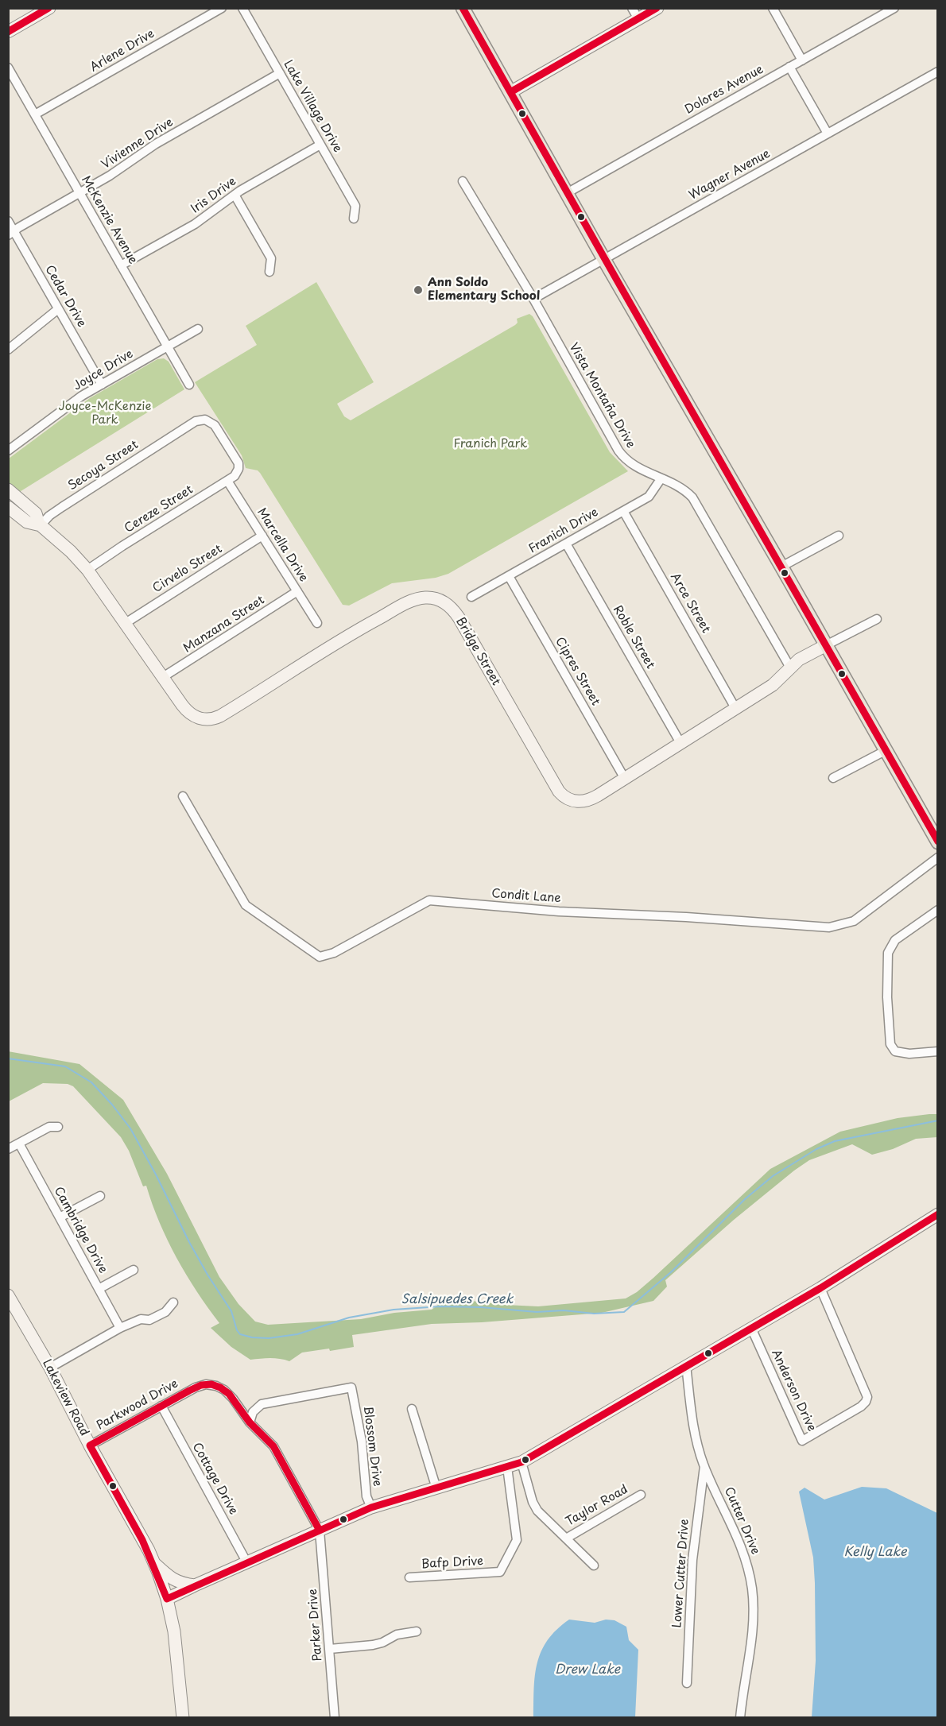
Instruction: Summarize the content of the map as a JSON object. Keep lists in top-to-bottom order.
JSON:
{
  "streets": {
    "street": [
      "Arlene Drive",
      "Dolores Avenue",
      "Lake Village Drive",
      "Vivienne Drive",
      "Wagner Avenue",
      "Iris Drive",
      "McKenzie Avenue",
      "Cedar Drive",
      "Joyce Drive",
      "Vista Montaña Drive",
      "Secoya Street",
      "Cereze Street",
      "Franich Drive",
      "Marcella Drive",
      "Cirvelo Street",
      "Arce Street",
      "Manzana Street",
      "Roble Street",
      "Bridge Street",
      "Cipres Street",
      "Condit Lane",
      "Cambridge Drive",
      "Anderson Drive",
      "Lakeview Road",
      "Parkwood Drive",
      "Blossom Drive",
      "Cottage Drive",
      "Taylor Road",
      "Cutter Drive",
      "Bafp Drive",
      "Lower Cutter Drive",
      "Parker Drive"
    ]
  },
  "crossings": [
    ["Arlene Drive", "McKenzie Avenue"],
    ["Lake Village Drive", "Vivienne Drive"],
    ["Lake Village Drive", "Iris Drive"],
    ["Vivienne Drive", "McKenzie Avenue"],
    ["Vivienne Drive", "Cedar Drive"],
    ["Wagner Avenue", "Vista Montaña Drive"],
    ["Iris Drive", "McKenzie Avenue"],
    ["McKenzie Avenue", "Joyce Drive"],
    ["Cedar Drive", "Joyce Drive"],
    ["Vista Montaña Drive", "Franich Drive"],
    ["Vista Montaña Drive", "Bridge Street"],
    ["Secoya Street", "Cereze Street"],
    ["Secoya Street", "Bridge Street"],
    ["Cereze Street", "Marcella Drive"],
    ["Cereze Street", "Bridge Street"],
    ["Franich Drive", "Arce Street"],
    ["Franich Drive", "Roble Street"],
    ["Franich Drive", "Cipres Street"],
    ["Marcella Drive", "Cirvelo Street"],
    ["Marcella Drive", "Manzana Street"],
    ["Cirvelo Street", "Bridge Street"],
    ["Arce Street", "Bridge Street"],
    ["Manzana Street", "Bridge Street"],
    ["Roble Street", "Bridge Street"],
    ["Bridge Street", "Cipres Street"],
    ["Lakeview Road", "Parkwood Drive"],
    ["Parkwood Drive", "Cottage Drive"],
    ["Parkwood Drive", "Parker Drive"],
    ["Cutter Drive", "Lower Cutter Drive"]
  ],
  "water": ["Salsipuedes Creek", "Kelly Lake", "Drew Lake"],
  "parks": ["Joyce-McKenzie Park", "Franich Park"],
  "places": ["Ann Soldo Elementary School"]
}
